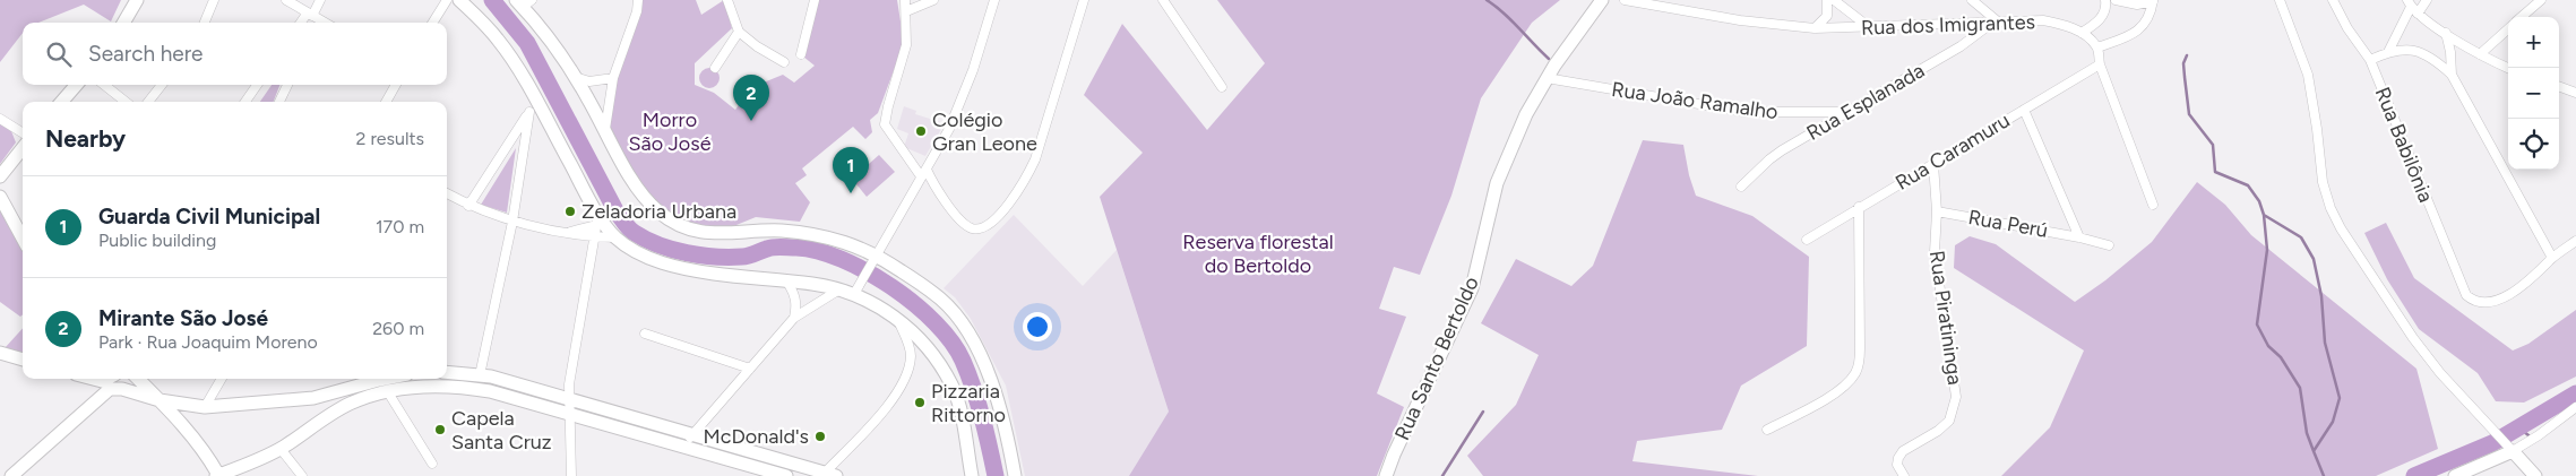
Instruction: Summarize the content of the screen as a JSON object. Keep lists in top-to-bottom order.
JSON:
{
  "streets": {
    "main road": ["Rua Santo Bertoldo"],
    "street": [
      "Rua dos Imigrantes",
      "Rua João Ramalho",
      "Rua Esplanada",
      "Rua Babilônia",
      "Rua Caramuru",
      "Rua Perú",
      "Rua Piratininga"
    ]
  },
  "crossings": [
    ["Rua dos Imigrantes", "Rua Esplanada"],
    ["Rua João Ramalho", "Rua Esplanada"],
    ["Rua João Ramalho", "Rua Santo Bertoldo"],
    ["Rua Caramuru", "Rua Perú"],
    ["Rua Caramuru", "Rua Piratininga"],
    ["Rua Perú", "Rua Piratininga"]
  ],
  "parks": ["Morro São José", "Reserva florestal do Bertoldo"],
  "places": [
    "Colégio Gran Leone",
    "Zeladoria Urbana",
    "Pizzaria Rittorno",
    "Capela Santa Cruz",
    "McDonald's"
  ],
  "page": {
    "map_buttons": ["+", "−"],
    "search": "Search here",
    "pins": ["2", "1"],
    "heading": ["Nearby", "2 results"],
    "list": [
      {
        "mark": "1",
        "name": "Guarda Civil Municipal",
        "note": "Public building",
        "value": "170 m"
      },
      {
        "mark": "2",
        "name": "Mirante São José",
        "note": "Park · Rua Joaquim Moreno",
        "value": "260 m"
      }
    ]
  }
}
